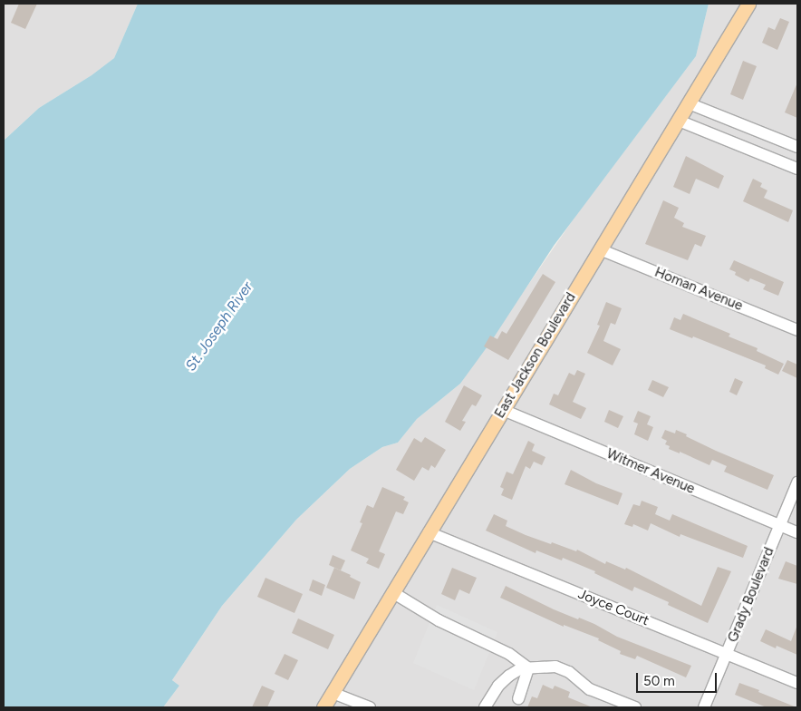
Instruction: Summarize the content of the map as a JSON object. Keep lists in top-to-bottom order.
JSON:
{
  "streets": {
    "main road": ["East Jackson Boulevard"],
    "street": [
      "Homan Avenue",
      "Witmer Avenue",
      "Grady Boulevard",
      "Joyce Court"
    ]
  },
  "crossings": [
    ["Homan Avenue", "East Jackson Boulevard"],
    ["East Jackson Boulevard", "Witmer Avenue"],
    ["East Jackson Boulevard", "Joyce Court"],
    ["Witmer Avenue", "Grady Boulevard"],
    ["Grady Boulevard", "Joyce Court"]
  ],
  "water": ["St. Joseph River"],
  "scale_bar": "50 m"
}
